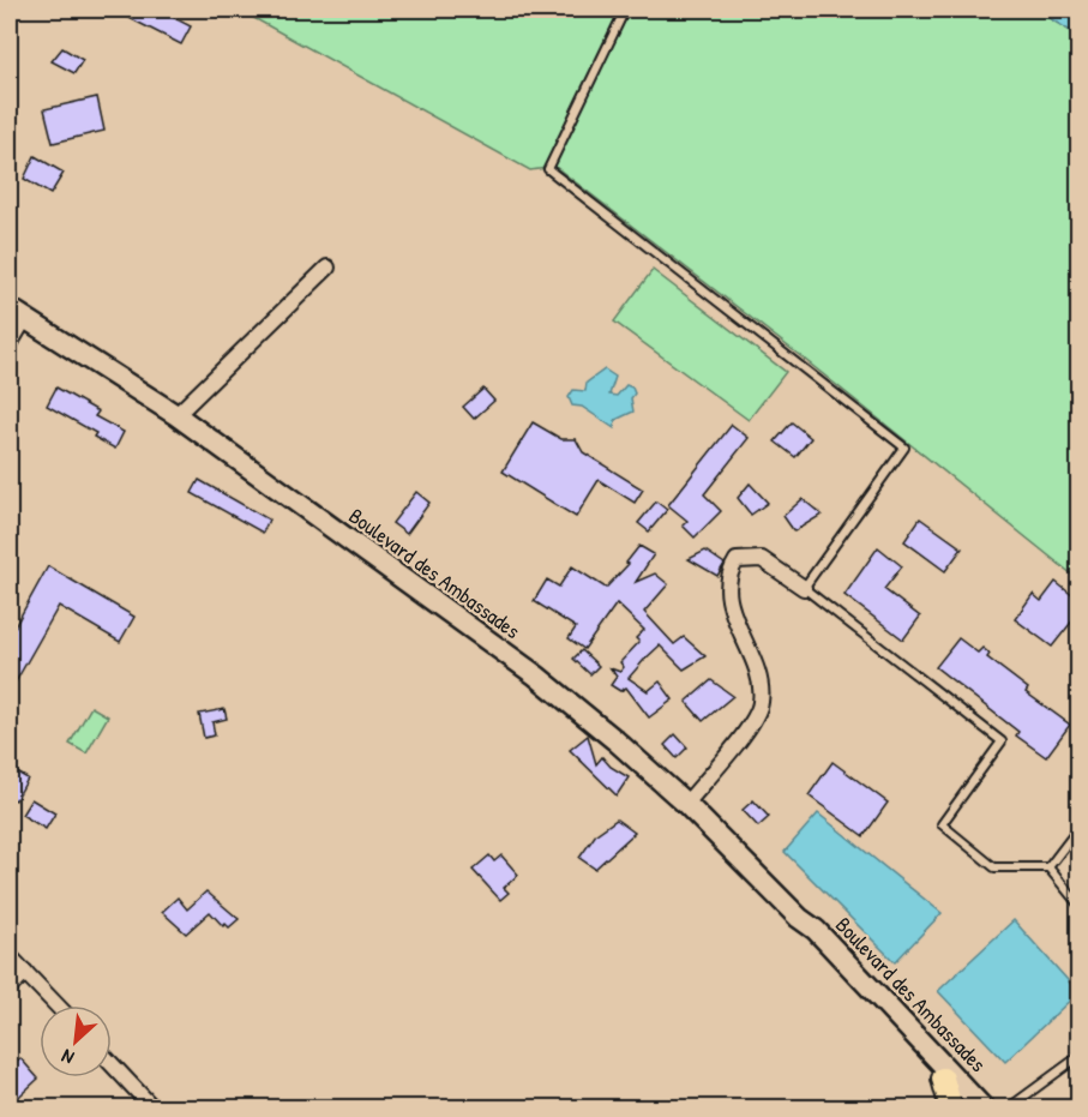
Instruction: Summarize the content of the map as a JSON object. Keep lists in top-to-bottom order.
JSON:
{
  "streets": {
    "main road": ["Boulevard des Ambassades"]
  },
  "north": "bottom left"
}
